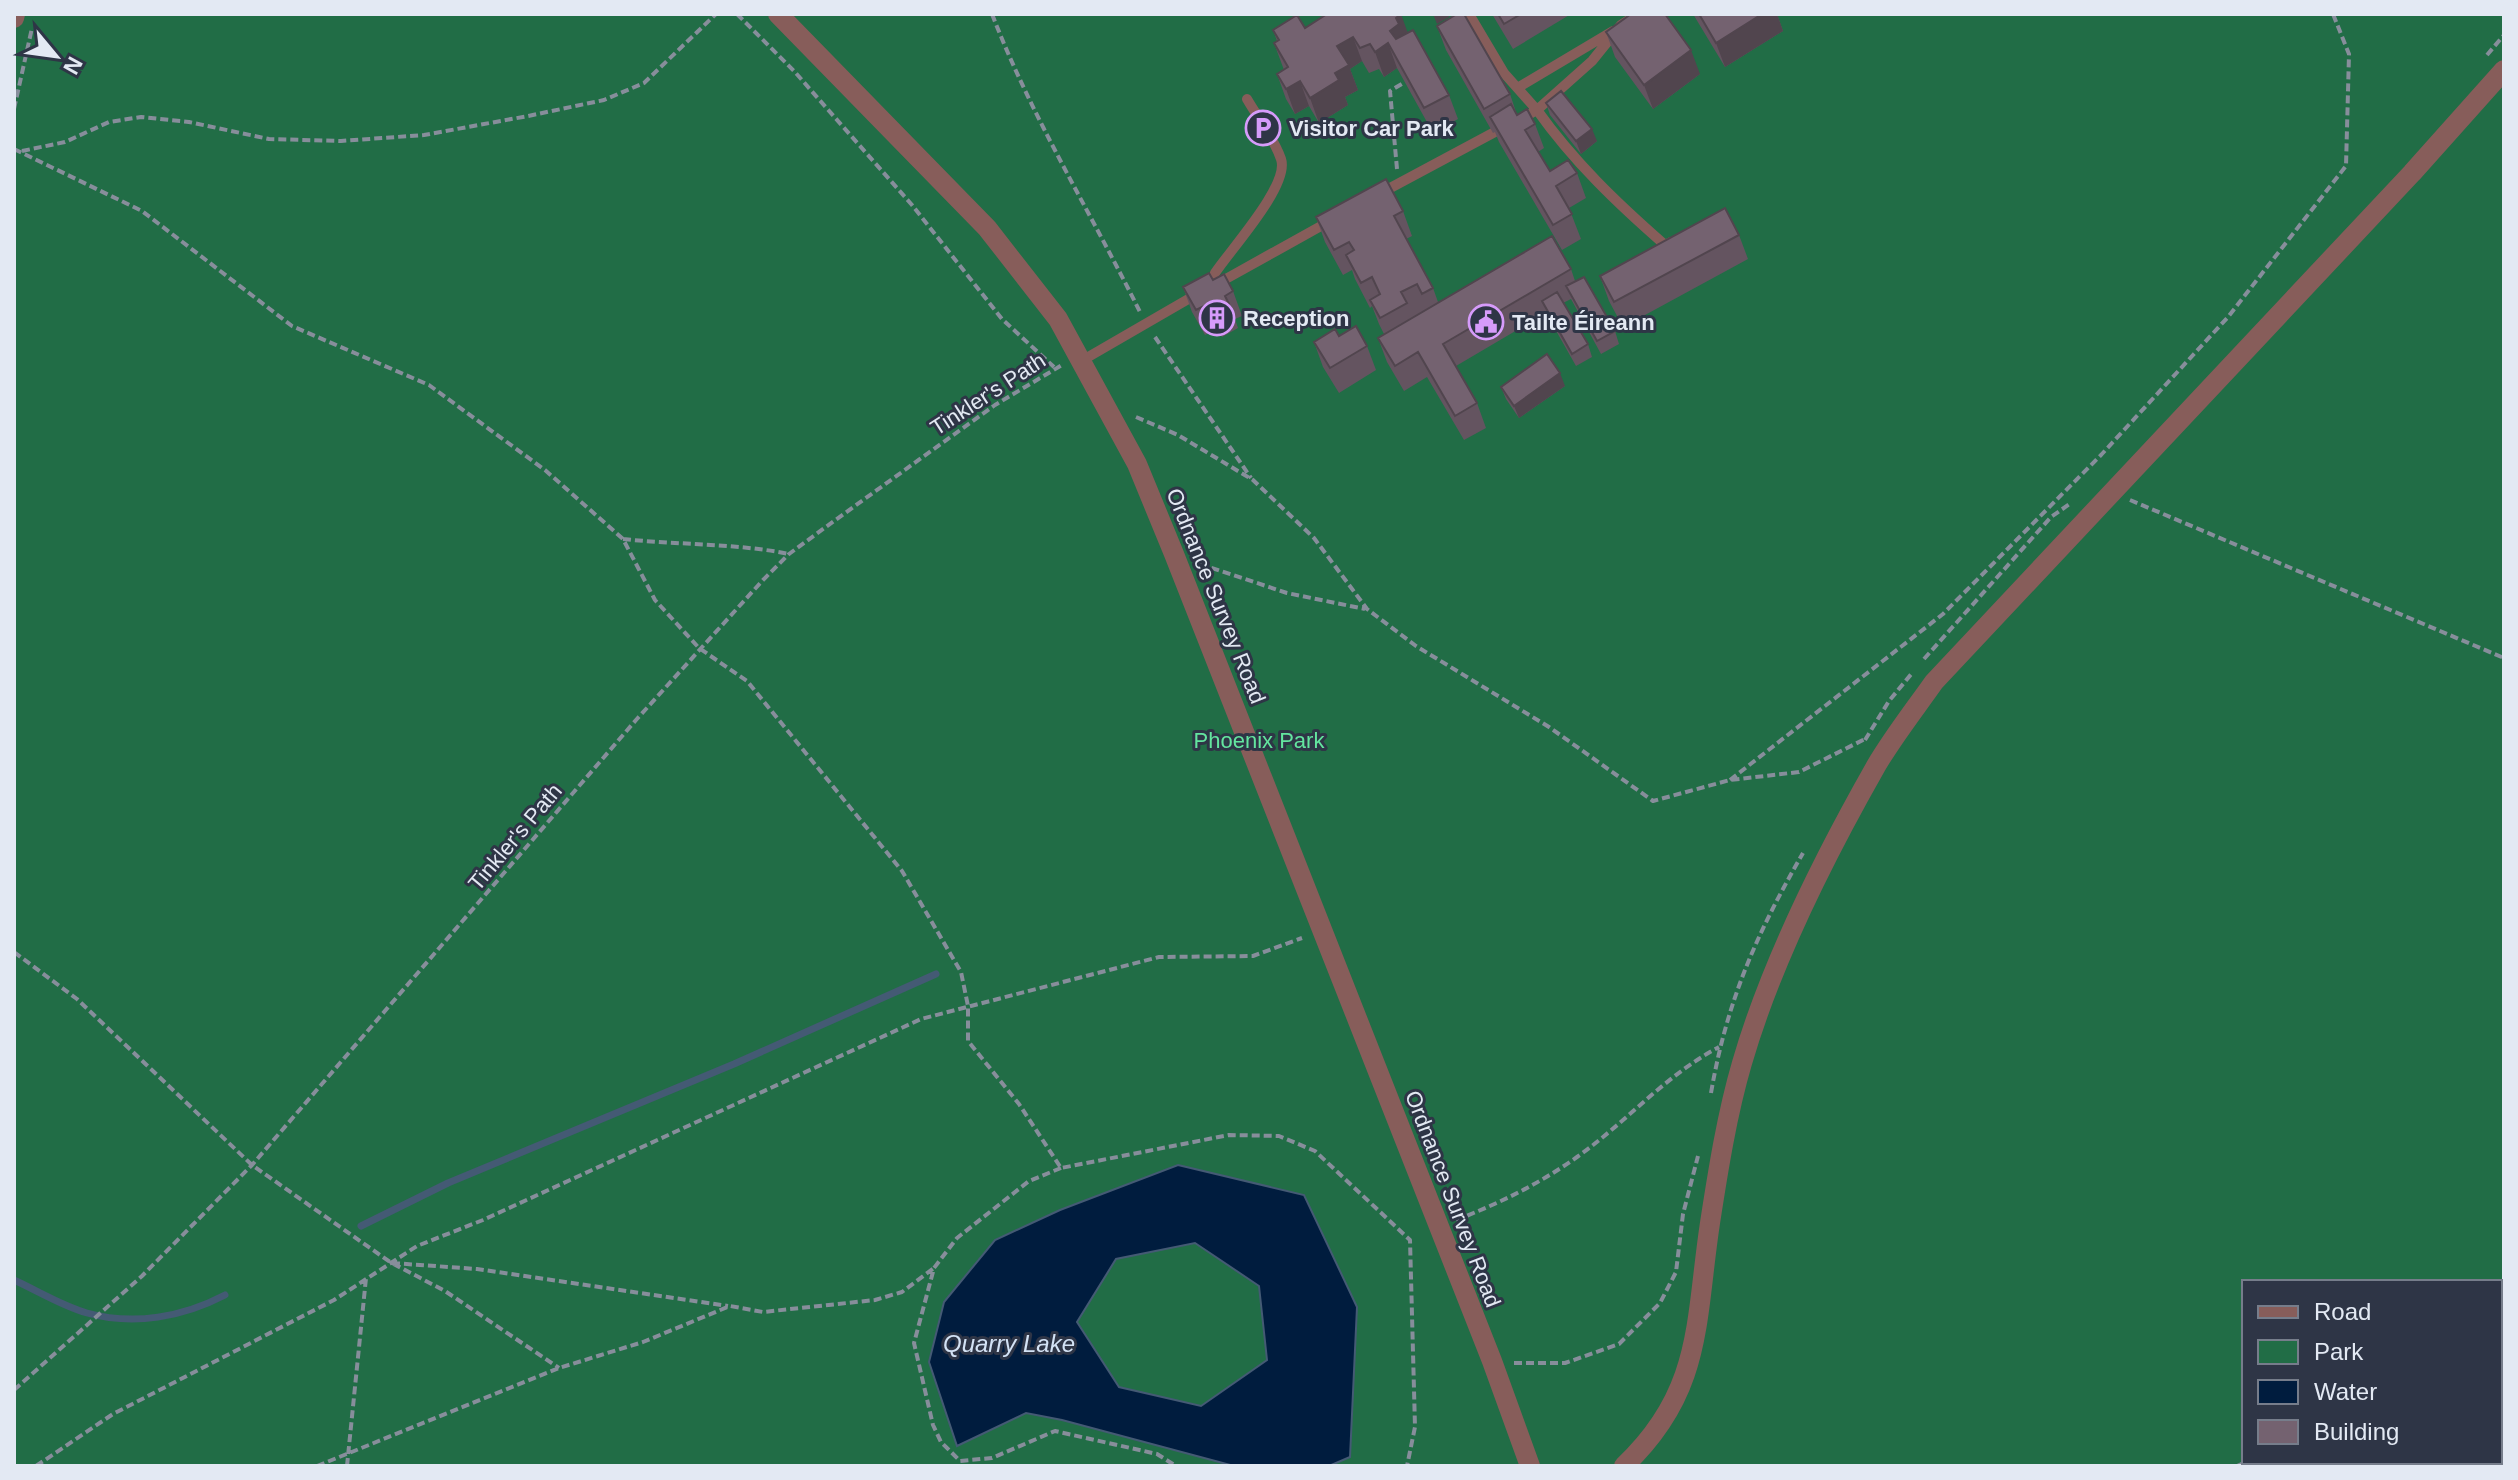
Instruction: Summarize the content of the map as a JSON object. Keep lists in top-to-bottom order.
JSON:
{
  "streets": {
    "street": ["Ordnance Survey Road"],
    "path": ["Tinkler's Path"]
  },
  "crossings": [
    ["Tinkler's Path", "Ordnance Survey Road"]
  ],
  "water": ["Quarry Lake"],
  "parks": ["Phoenix Park"],
  "places": {
    "parking": ["Visitor Car Park"],
    "building": ["Reception"],
    "public building": ["Tailte Éireann"]
  },
  "legend": [
    "Road",
    "Park",
    "Water",
    "Building"
  ],
  "north": "bottom right"
}
